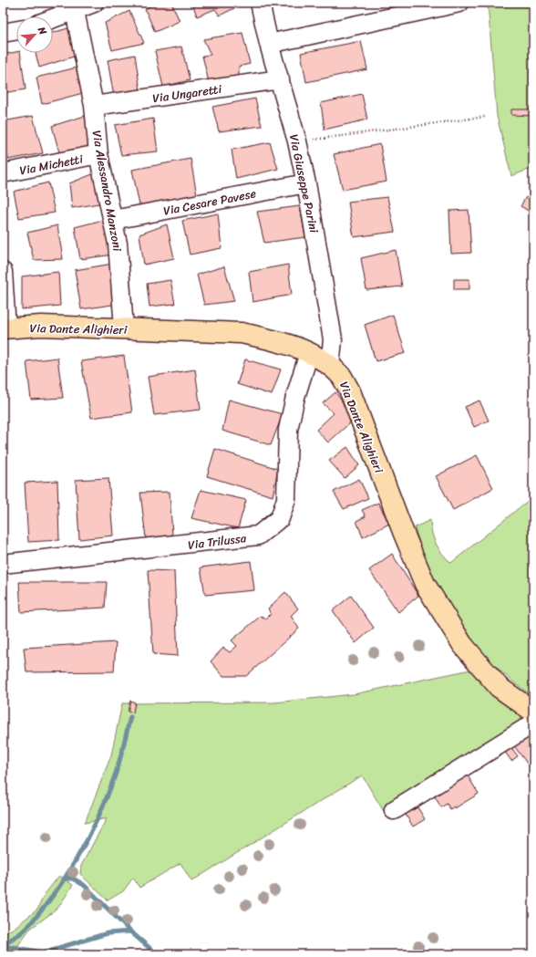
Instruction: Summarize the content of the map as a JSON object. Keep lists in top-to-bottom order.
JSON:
{
  "streets": {
    "main road": ["Via Dante Alighieri"],
    "street": [
      "Via Ungaretti",
      "Via Michetti",
      "Via Giuseppe Parini",
      "Via Alessandro Manzoni",
      "Via Cesare Pavese",
      "Via Trilussa"
    ]
  },
  "crossings": [
    ["Via Ungaretti", "Via Giuseppe Parini"],
    ["Via Ungaretti", "Via Alessandro Manzoni"],
    ["Via Michetti", "Via Alessandro Manzoni"],
    ["Via Giuseppe Parini", "Via Cesare Pavese"],
    ["Via Giuseppe Parini", "Via Dante Alighieri"],
    ["Via Alessandro Manzoni", "Via Cesare Pavese"],
    ["Via Alessandro Manzoni", "Via Dante Alighieri"],
    ["Via Dante Alighieri", "Via Trilussa"]
  ],
  "north": "top right"
}
